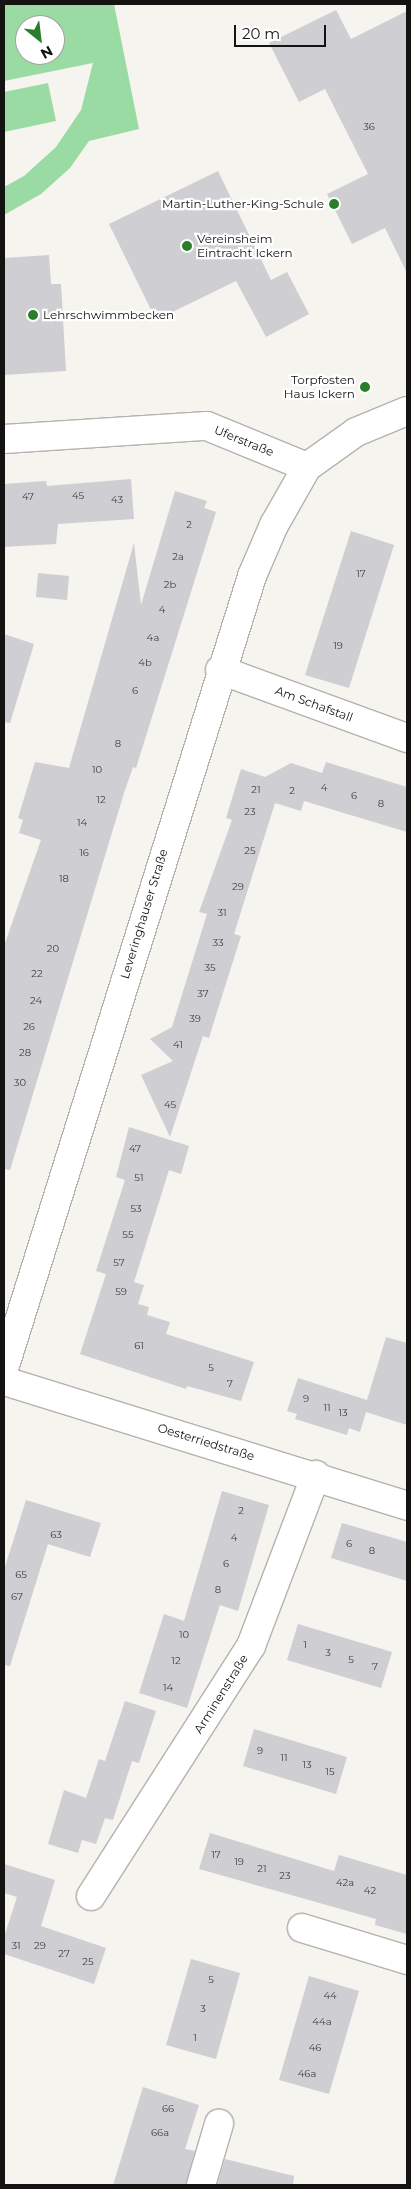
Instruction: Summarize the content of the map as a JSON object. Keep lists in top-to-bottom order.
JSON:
{
  "streets": {
    "street": [
      "Uferstraße",
      "Am Schafstall",
      "Leveringhauser Straße",
      "Oesterriedstraße",
      "Arminenstraße"
    ]
  },
  "crossings": [
    ["Uferstraße", "Leveringhauser Straße"],
    ["Am Schafstall", "Leveringhauser Straße"],
    ["Oesterriedstraße", "Arminenstraße"]
  ],
  "places": [
    "Martin-Luther-King-Schule",
    "Vereinsheim Eintracht Ickern",
    "Lehrschwimmbecken",
    "Torpfosten Haus Ickern"
  ],
  "house_numbers": [
    "36",
    "45",
    "47",
    "43",
    "2",
    "2a",
    "17",
    "2b",
    "4",
    "4a",
    "19",
    "4b",
    "6",
    "8",
    "10",
    "4",
    "21",
    "2",
    "6",
    "12",
    "8",
    "23",
    "14",
    "25",
    "16",
    "18",
    "29",
    "31",
    "33",
    "20",
    "35",
    "22",
    "37",
    "24",
    "39",
    "26",
    "41",
    "28",
    "30",
    "45",
    "47",
    "51",
    "53",
    "55",
    "57",
    "59",
    "61",
    "5",
    "7",
    "9",
    "11",
    "13",
    "2",
    "63",
    "4",
    "6",
    "8",
    "6",
    "65",
    "8",
    "67",
    "10",
    "1",
    "3",
    "5",
    "12",
    "7",
    "14",
    "9",
    "11",
    "13",
    "15",
    "17",
    "19",
    "21",
    "23",
    "42a",
    "42",
    "31",
    "29",
    "27",
    "25",
    "5",
    "44",
    "3",
    "44a",
    "1",
    "46",
    "46a",
    "66",
    "66a"
  ],
  "scale_bar": "20 m",
  "north": "bottom right"
}
